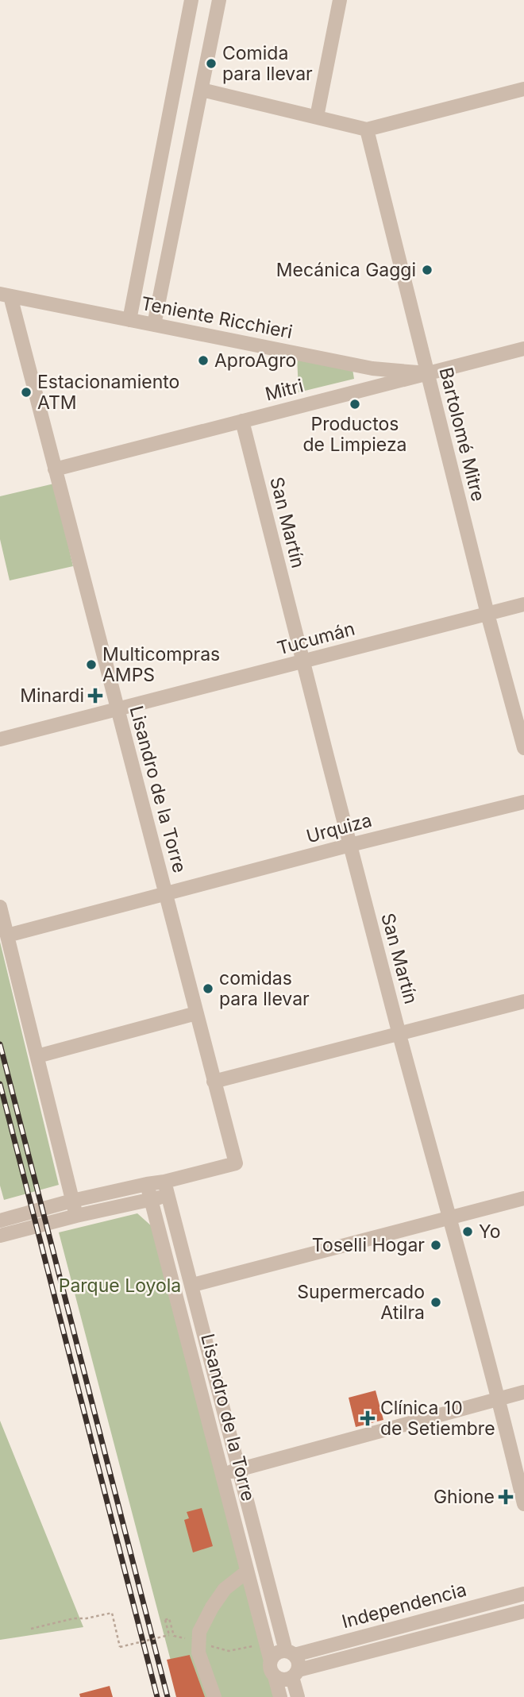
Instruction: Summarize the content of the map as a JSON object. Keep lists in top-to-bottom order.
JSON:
{
  "streets": {
    "street": [
      "Teniente Ricchieri",
      "Mitri",
      "Bartolomé Mitre",
      "San Martín",
      "Tucumán",
      "Lisandro de la Torre",
      "Urquiza",
      "Independencia"
    ]
  },
  "crossings": [
    ["Teniente Ricchieri", "Mitri"],
    ["Teniente Ricchieri", "Bartolomé Mitre"],
    ["Teniente Ricchieri", "Lisandro de la Torre"],
    ["Mitri", "Bartolomé Mitre"],
    ["Mitri", "San Martín"],
    ["Mitri", "Lisandro de la Torre"],
    ["Bartolomé Mitre", "Tucumán"],
    ["San Martín", "Tucumán"],
    ["San Martín", "Urquiza"],
    ["Tucumán", "Lisandro de la Torre"],
    ["Lisandro de la Torre", "Urquiza"],
    ["Lisandro de la Torre", "Independencia"]
  ],
  "parks": ["Parque Loyola"],
  "places": {
    "other": [
      "Comida para llevar",
      "Mecánica Gaggi",
      "AproAgro",
      "Estacionamiento ATM",
      "Productos de Limpieza",
      "Multicompras AMPS",
      "comidas para llevar",
      "Yo",
      "Toselli Hogar",
      "Supermercado Atilra"
    ],
    "health": ["Minardi", "Clínica 10 de Setiembre", "Ghione"]
  }
}
